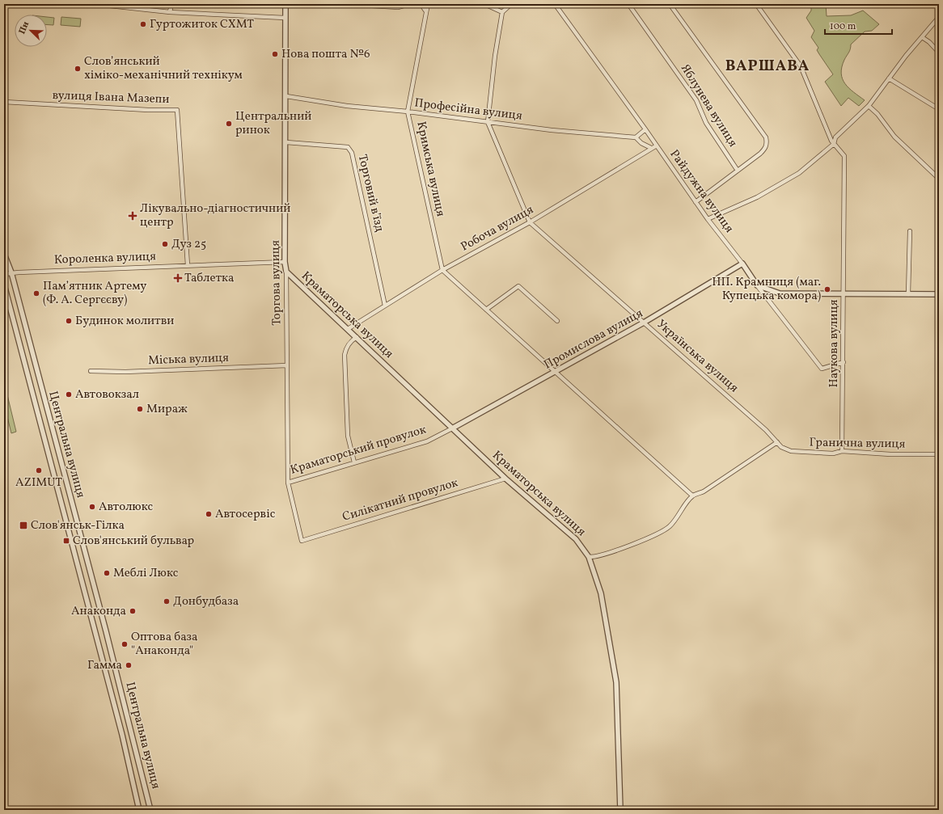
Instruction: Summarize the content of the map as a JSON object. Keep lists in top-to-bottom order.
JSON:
{
  "streets": {
    "street": [
      "вулиця Івана Мазепи",
      "Яблунева вулиця",
      "Професійна вулиця",
      "Кримська вулиця",
      "Райдужна вулиця",
      "Торговий в’їзд",
      "Робоча вулиця",
      "Короленка вулиця",
      "Торгова вулиця",
      "Краматорська вулиця",
      "Промислова вулиця",
      "Наукова вулиця",
      "Українська вулиця",
      "Міська вулиця",
      "Гранична вулиця",
      "Центральна вулиця",
      "Краматорський провулок",
      "Силікатний провулок"
    ]
  },
  "crossings": [
    ["вулиця Івана Мазепи", "Короленка вулиця"],
    ["Професійна вулиця", "Кримська вулиця"],
    ["Професійна вулиця", "Торгова вулиця"],
    ["Кримська вулиця", "Робоча вулиця"],
    ["Райдужна вулиця", "Робоча вулиця"],
    ["Райдужна вулиця", "Промислова вулиця"],
    ["Райдужна вулиця", "Наукова вулиця"],
    ["Торговий в’їзд", "Робоча вулиця"],
    ["Торговий в’їзд", "Торгова вулиця"],
    ["Робоча вулиця", "Краматорська вулиця"],
    ["Робоча вулиця", "Українська вулиця"],
    ["Короленка вулиця", "Торгова вулиця"],
    ["Короленка вулиця", "Центральна вулиця"],
    ["Торгова вулиця", "Краматорська вулиця"],
    ["Торгова вулиця", "Міська вулиця"],
    ["Торгова вулиця", "Краматорський провулок"],
    ["Торгова вулиця", "Силікатний провулок"],
    ["Краматорська вулиця", "Промислова вулиця"],
    ["Краматорська вулиця", "Краматорський провулок"],
    ["Краматорська вулиця", "Силікатний провулок"],
    ["Промислова вулиця", "Українська вулиця"],
    ["Промислова вулиця", "Краматорський провулок"],
    ["Наукова вулиця", "Гранична вулиця"],
    ["Українська вулиця", "Гранична вулиця"]
  ],
  "districts": ["ВАРШАВА"],
  "places": {
    "other": [
      "Гуртожиток СХМТ",
      "Нова пошта №6",
      "Слов’янський хіміко-механічний технікум",
      "Центральний ринок",
      "Дуз 25",
      "НП. Крамниця (маг. Купецька комора)",
      "Пам’ятник Артему (Ф. А. Сергєєву)",
      "Будинок молитви",
      "Автовокзал",
      "Мираж",
      "AZIMUT",
      "Автолюкс",
      "Автосервіс",
      "Меблі Люкс",
      "Донбудбаза",
      "Анаконда",
      "Оптова база \"Анаконда\"",
      "Гамма"
    ],
    "health": ["Лікувально-діагностичний центр", "Таблетка"],
    "transit": ["Слов'янськ-Гілка", "Слов'янський бульвар"]
  },
  "scale_bar": "100 m",
  "north": "top left"
}
